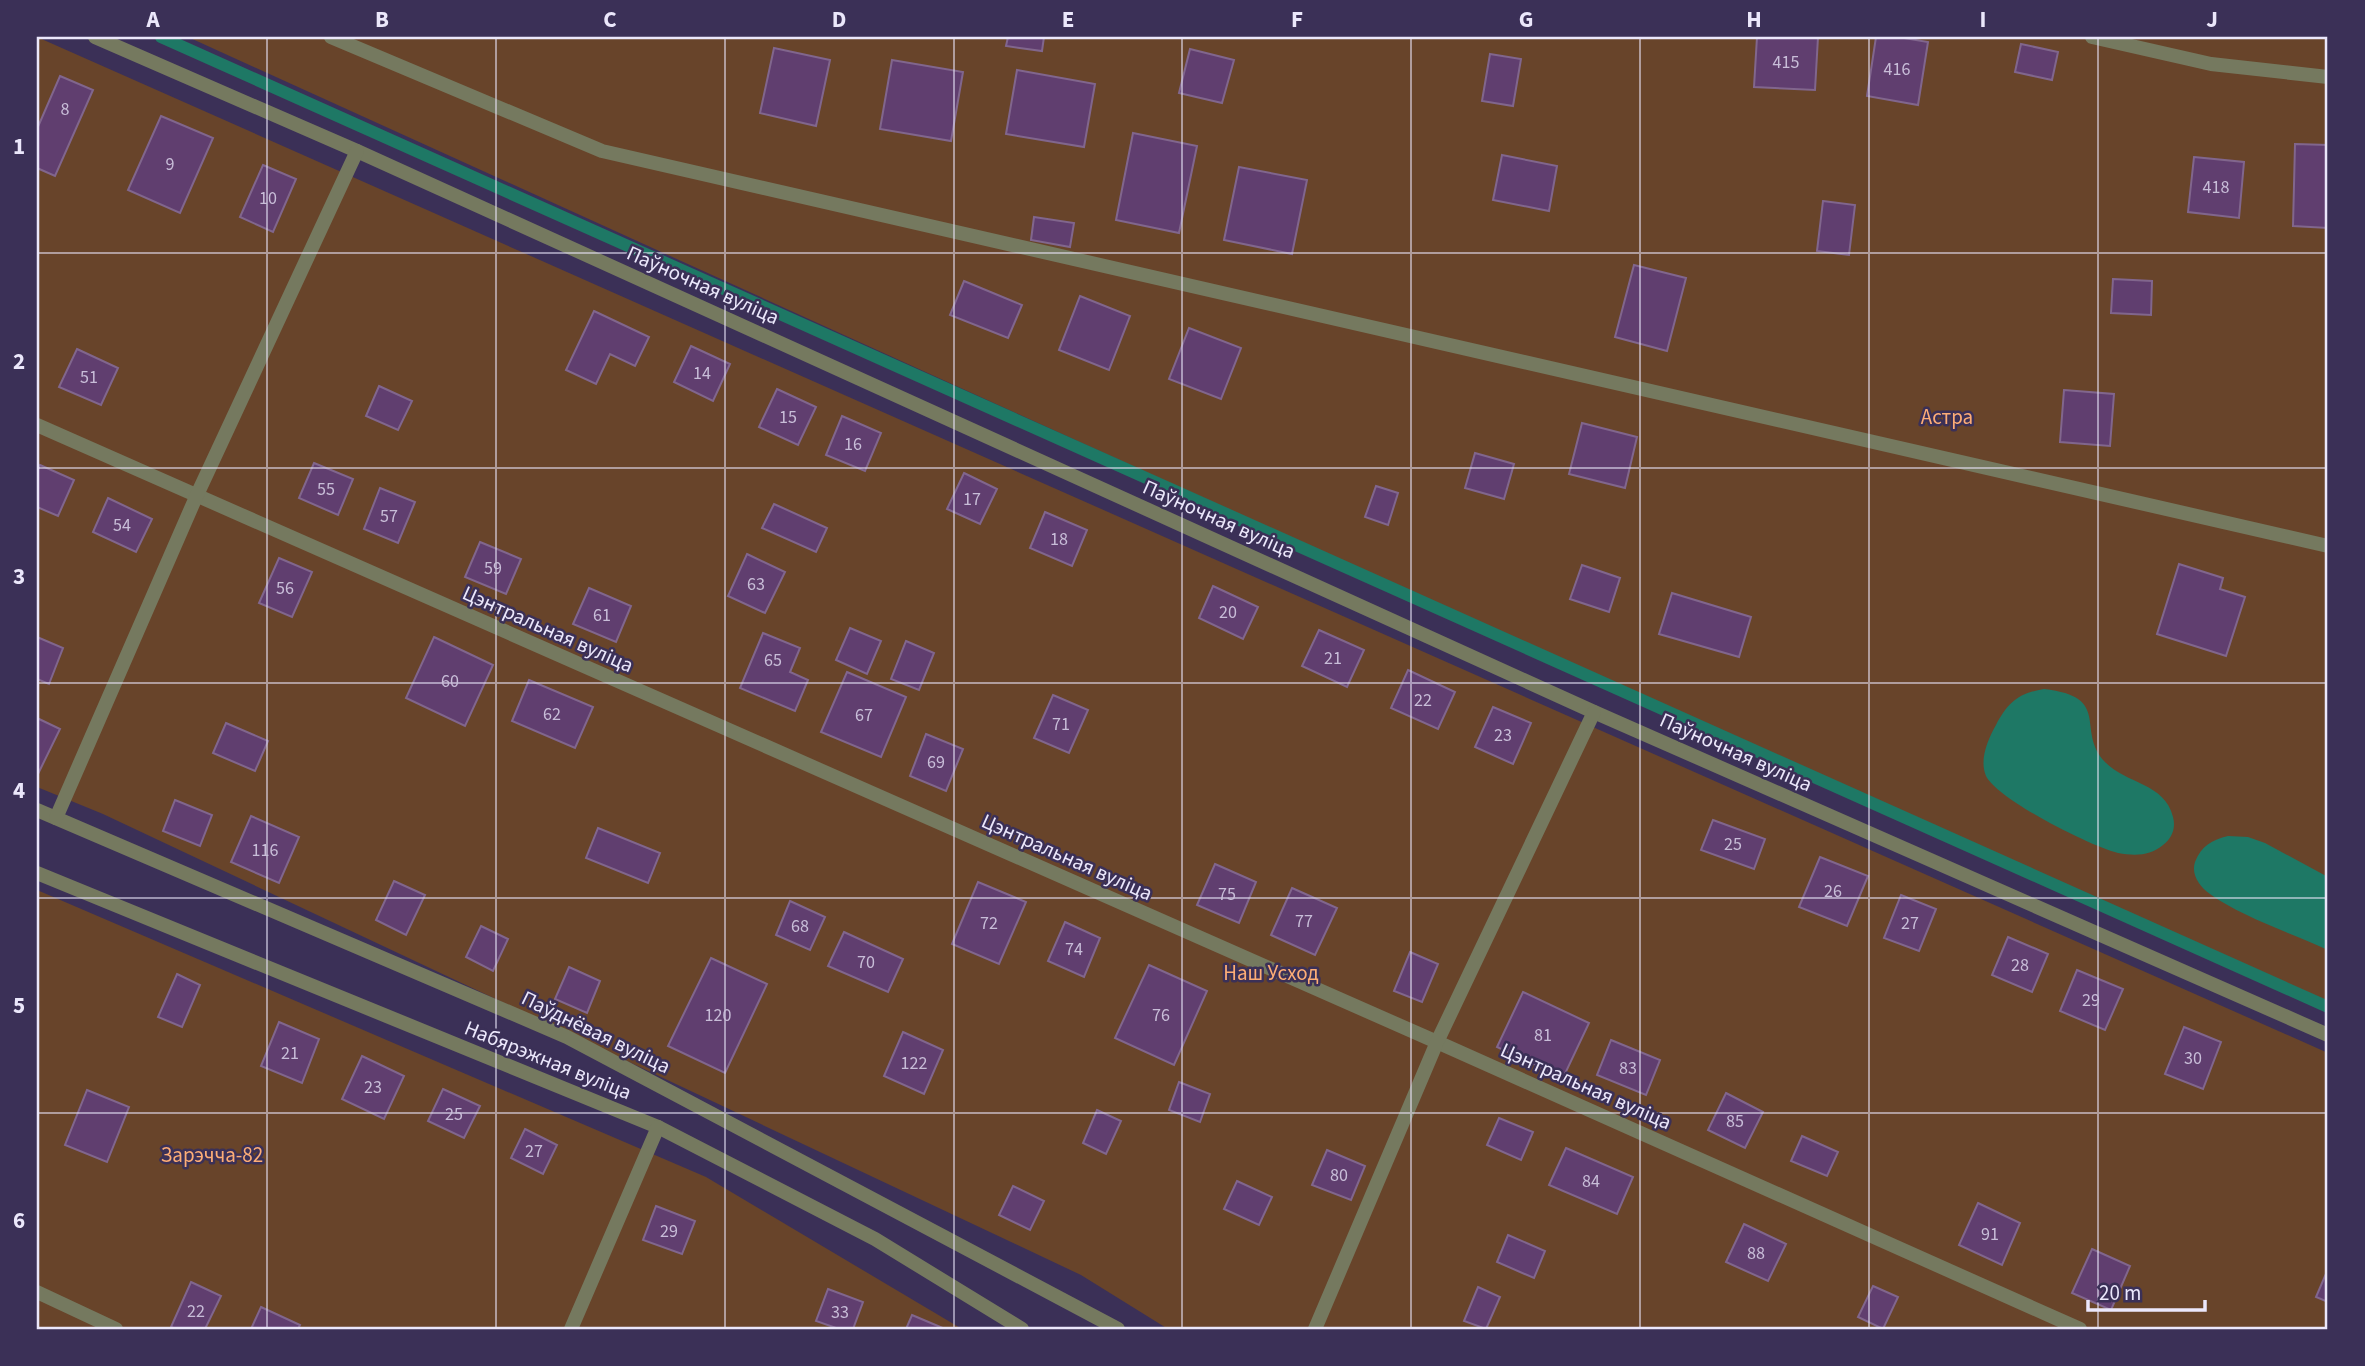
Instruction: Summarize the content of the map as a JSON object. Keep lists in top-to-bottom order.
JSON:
{
  "streets": {
    "lane": [
      "Паўночная вуліца",
      "Цэнтральная вуліца",
      "Паўднёвая вуліца",
      "Набярэжная вуліца"
    ]
  },
  "parks": ["Астра", "Наш Усход", "Зарэчча-82"],
  "house_numbers": [
    "415",
    "416",
    "8",
    "9",
    "418",
    "10",
    "14",
    "51",
    "15",
    "16",
    "55",
    "17",
    "57",
    "54",
    "18",
    "59",
    "63",
    "56",
    "20",
    "61",
    "21",
    "65",
    "60",
    "22",
    "62",
    "67",
    "71",
    "23",
    "69",
    "25",
    "116",
    "26",
    "75",
    "77",
    "72",
    "27",
    "68",
    "74",
    "70",
    "28",
    "29",
    "120",
    "76",
    "81",
    "21",
    "30",
    "122",
    "83",
    "23",
    "25",
    "85",
    "27",
    "80",
    "84",
    "29",
    "91",
    "88",
    "22",
    "33"
  ],
  "scale_bar": "20 m",
  "grid": {
    "columns": [
      "A",
      "B",
      "C",
      "D",
      "E",
      "F",
      "G",
      "H",
      "I",
      "J"
    ],
    "rows": [
      "1",
      "2",
      "3",
      "4",
      "5",
      "6"
    ]
  }
}
